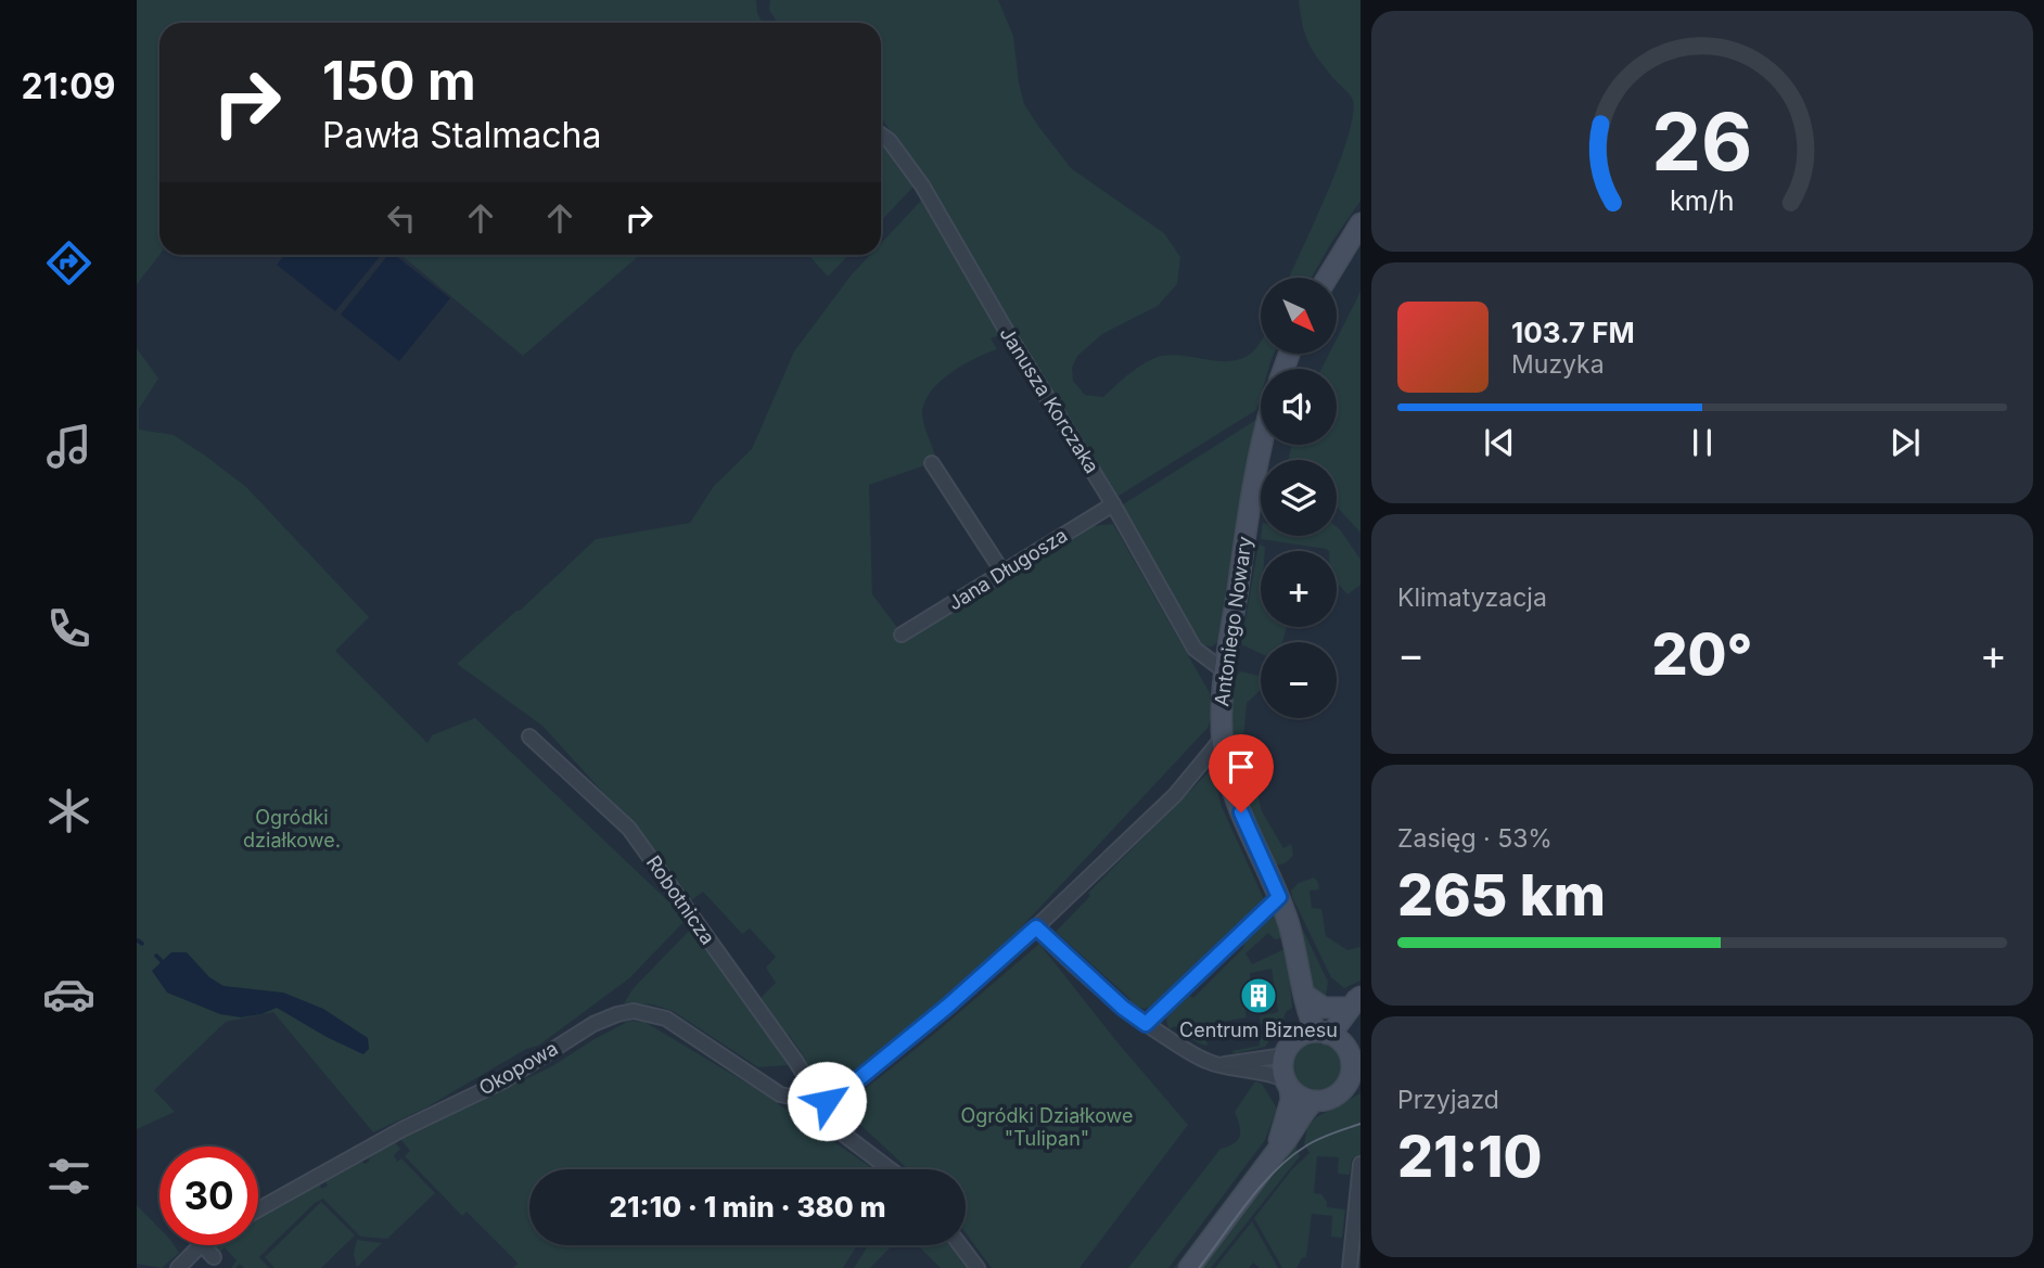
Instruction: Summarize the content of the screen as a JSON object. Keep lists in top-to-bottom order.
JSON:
{
  "streets": {
    "street": [
      "Janusza Korczaka",
      "Jana Długosza",
      "Antoniego Nowary",
      "Robotnicza",
      "Okopowa"
    ]
  },
  "crossings": [
    ["Janusza Korczaka", "Jana Długosza"],
    ["Janusza Korczaka", "Antoniego Nowary"],
    ["Robotnicza", "Okopowa"]
  ],
  "parks": ["Ogródki działkowe.", "Ogródki Działkowe \"Tulipan\""],
  "places": {
    "building": ["Centrum Biznesu"]
  },
  "north": "bottom right",
  "page": {
    "tabs": "21:09",
    "turn": ["150 m", "Pawła Stalmacha"],
    "map_buttons": ["+", "−"],
    "song": ["103.7 FM", "Muzyka"],
    "tile": [
      "Klimatyzacja",
      ["Zasięg · 53%", "265 km"],
      ["Przyjazd", "21:10"]
    ],
    "heat": ["−", "20°", "+"],
    "limit": "30",
    "trip": "21:10 · 1 min · 380 m",
    "gauge": ["26", "km/h"]
  }
}
